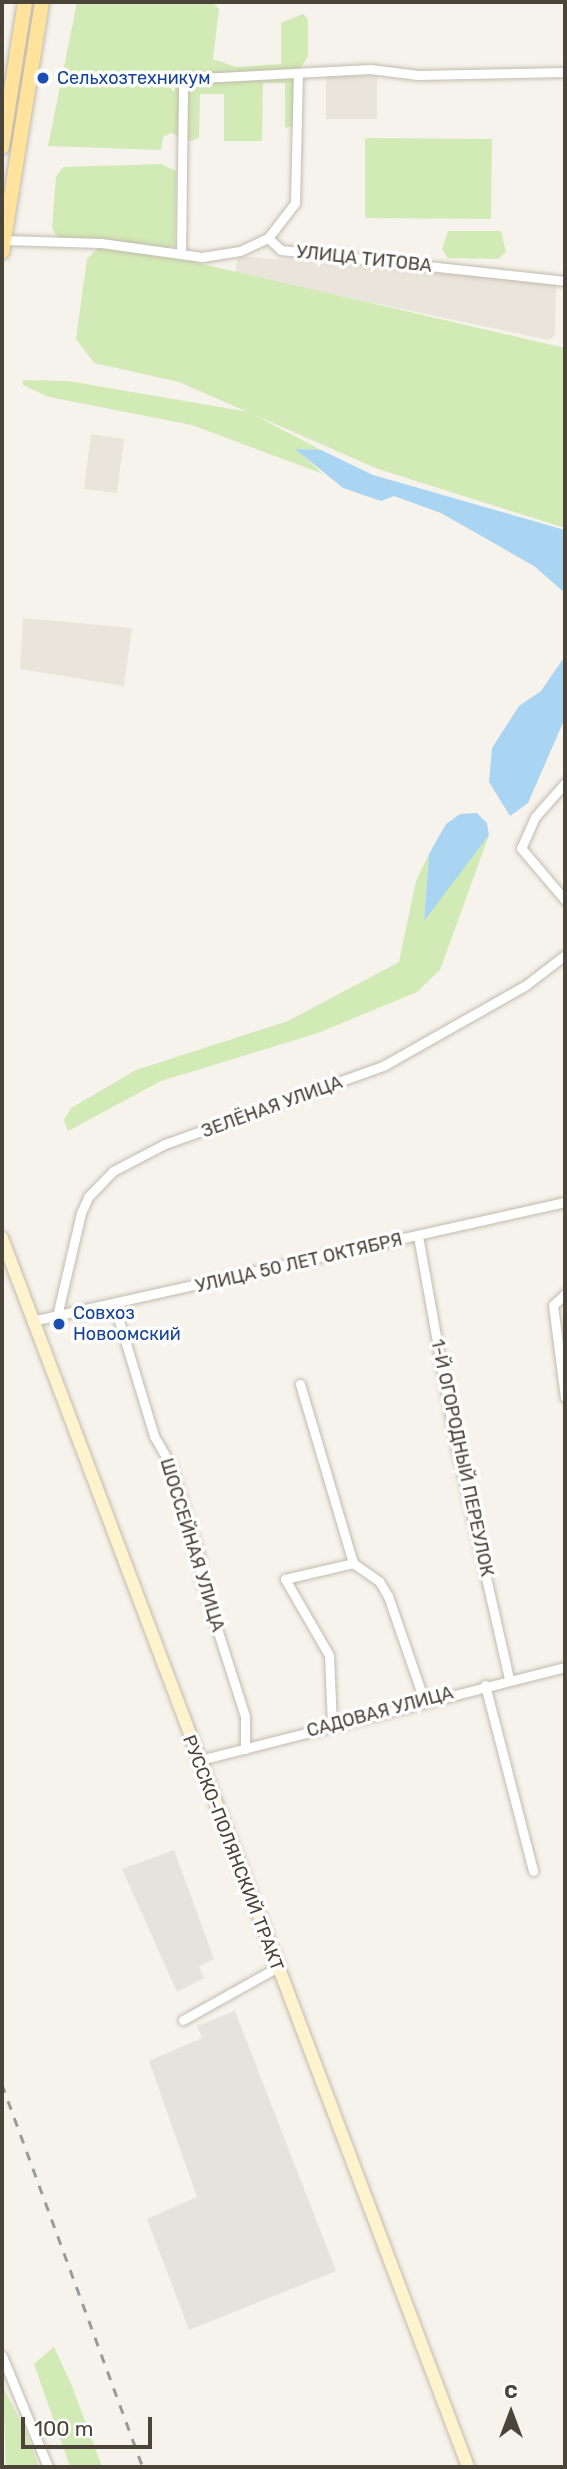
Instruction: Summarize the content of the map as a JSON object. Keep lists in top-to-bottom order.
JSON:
{
  "streets": {
    "main road": ["РУССКО-ПОЛЯНСКИЙ ТРАКТ"],
    "street": [
      "УЛИЦА ТИТОВА",
      "ЗЕЛЁНАЯ УЛИЦА",
      "УЛИЦА 50 ЛЕТ ОКТЯБРЯ",
      "1-Й ОГОРОДНЫЙ ПЕРЕУЛОК",
      "ШОССЕЙНАЯ УЛИЦА",
      "САДОВАЯ УЛИЦА"
    ]
  },
  "crossings": [
    ["ЗЕЛЁНАЯ УЛИЦА", "УЛИЦА 50 ЛЕТ ОКТЯБРЯ"],
    ["УЛИЦА 50 ЛЕТ ОКТЯБРЯ", "1-Й ОГОРОДНЫЙ ПЕРЕУЛОК"],
    ["УЛИЦА 50 ЛЕТ ОКТЯБРЯ", "ШОССЕЙНАЯ УЛИЦА"],
    ["УЛИЦА 50 ЛЕТ ОКТЯБРЯ", "РУССКО-ПОЛЯНСКИЙ ТРАКТ"],
    ["1-Й ОГОРОДНЫЙ ПЕРЕУЛОК", "САДОВАЯ УЛИЦА"],
    ["ШОССЕЙНАЯ УЛИЦА", "САДОВАЯ УЛИЦА"],
    ["САДОВАЯ УЛИЦА", "РУССКО-ПОЛЯНСКИЙ ТРАКТ"]
  ],
  "places": ["Сельхозтехникум", "Совхоз Новоомский"],
  "scale_bar": "100 m",
  "north": "top"
}
